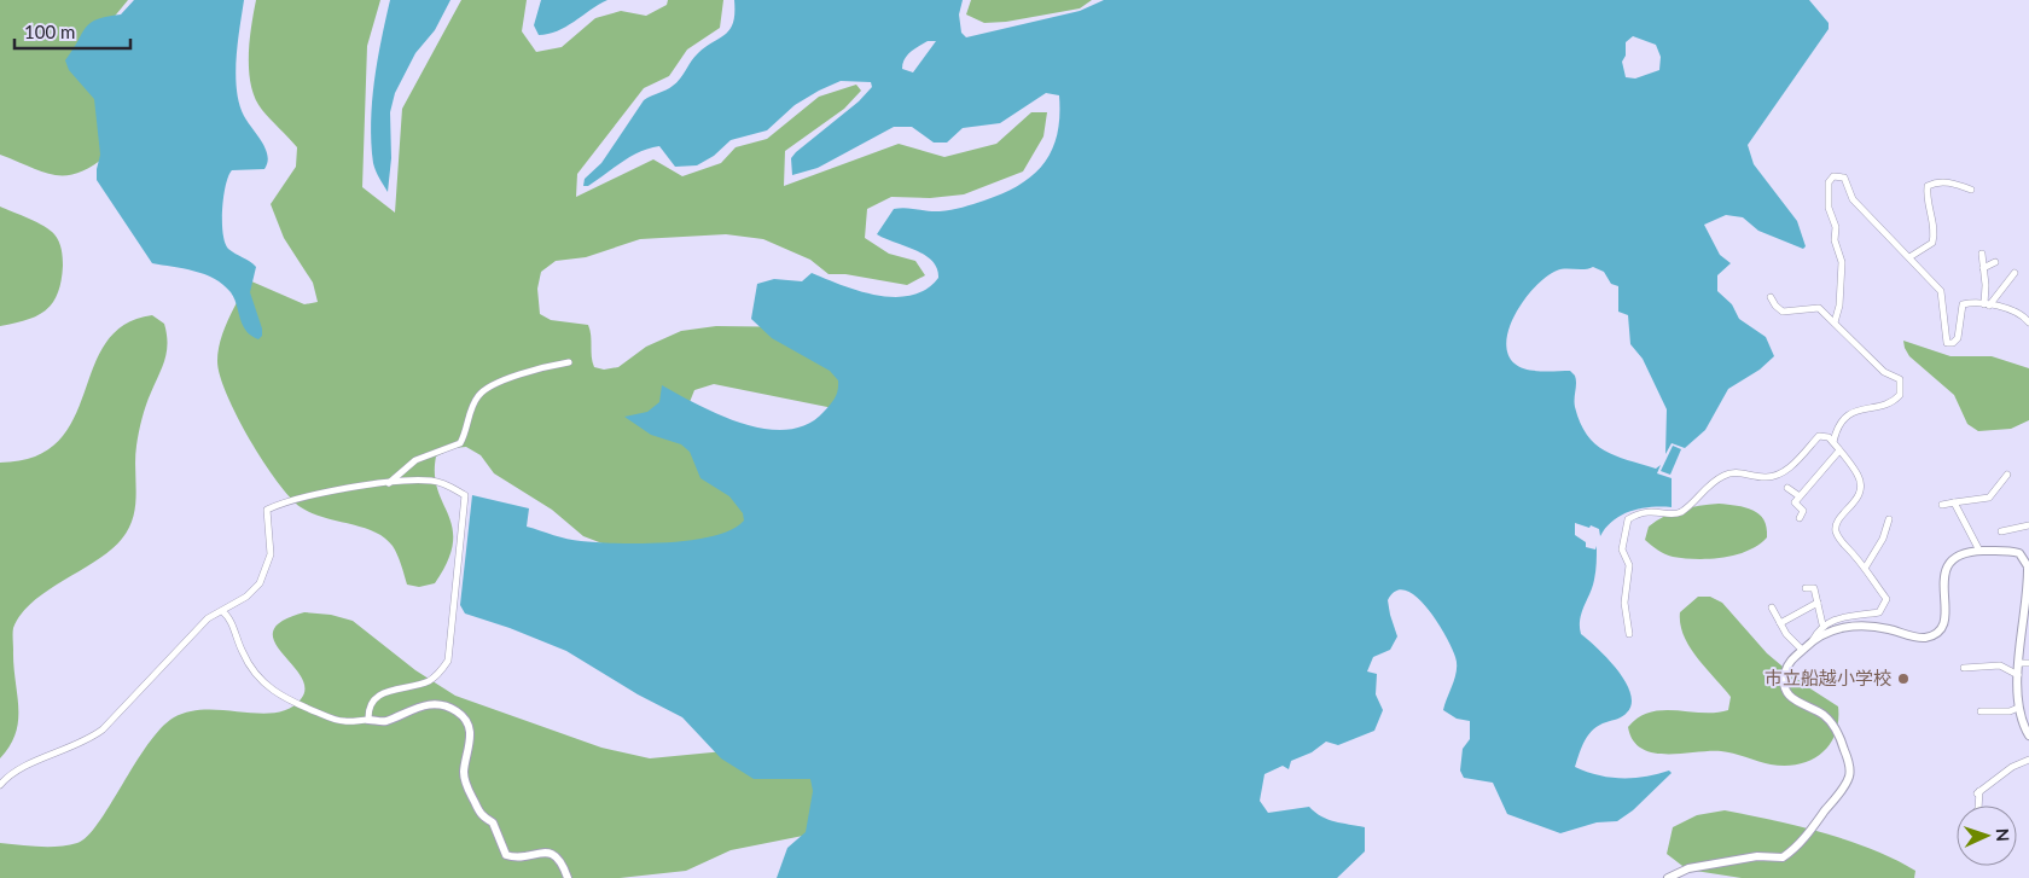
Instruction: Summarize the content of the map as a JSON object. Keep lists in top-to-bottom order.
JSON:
{
  "places": ["市立船越小学校"],
  "scale_bar": "100 m",
  "north": "right"
}
